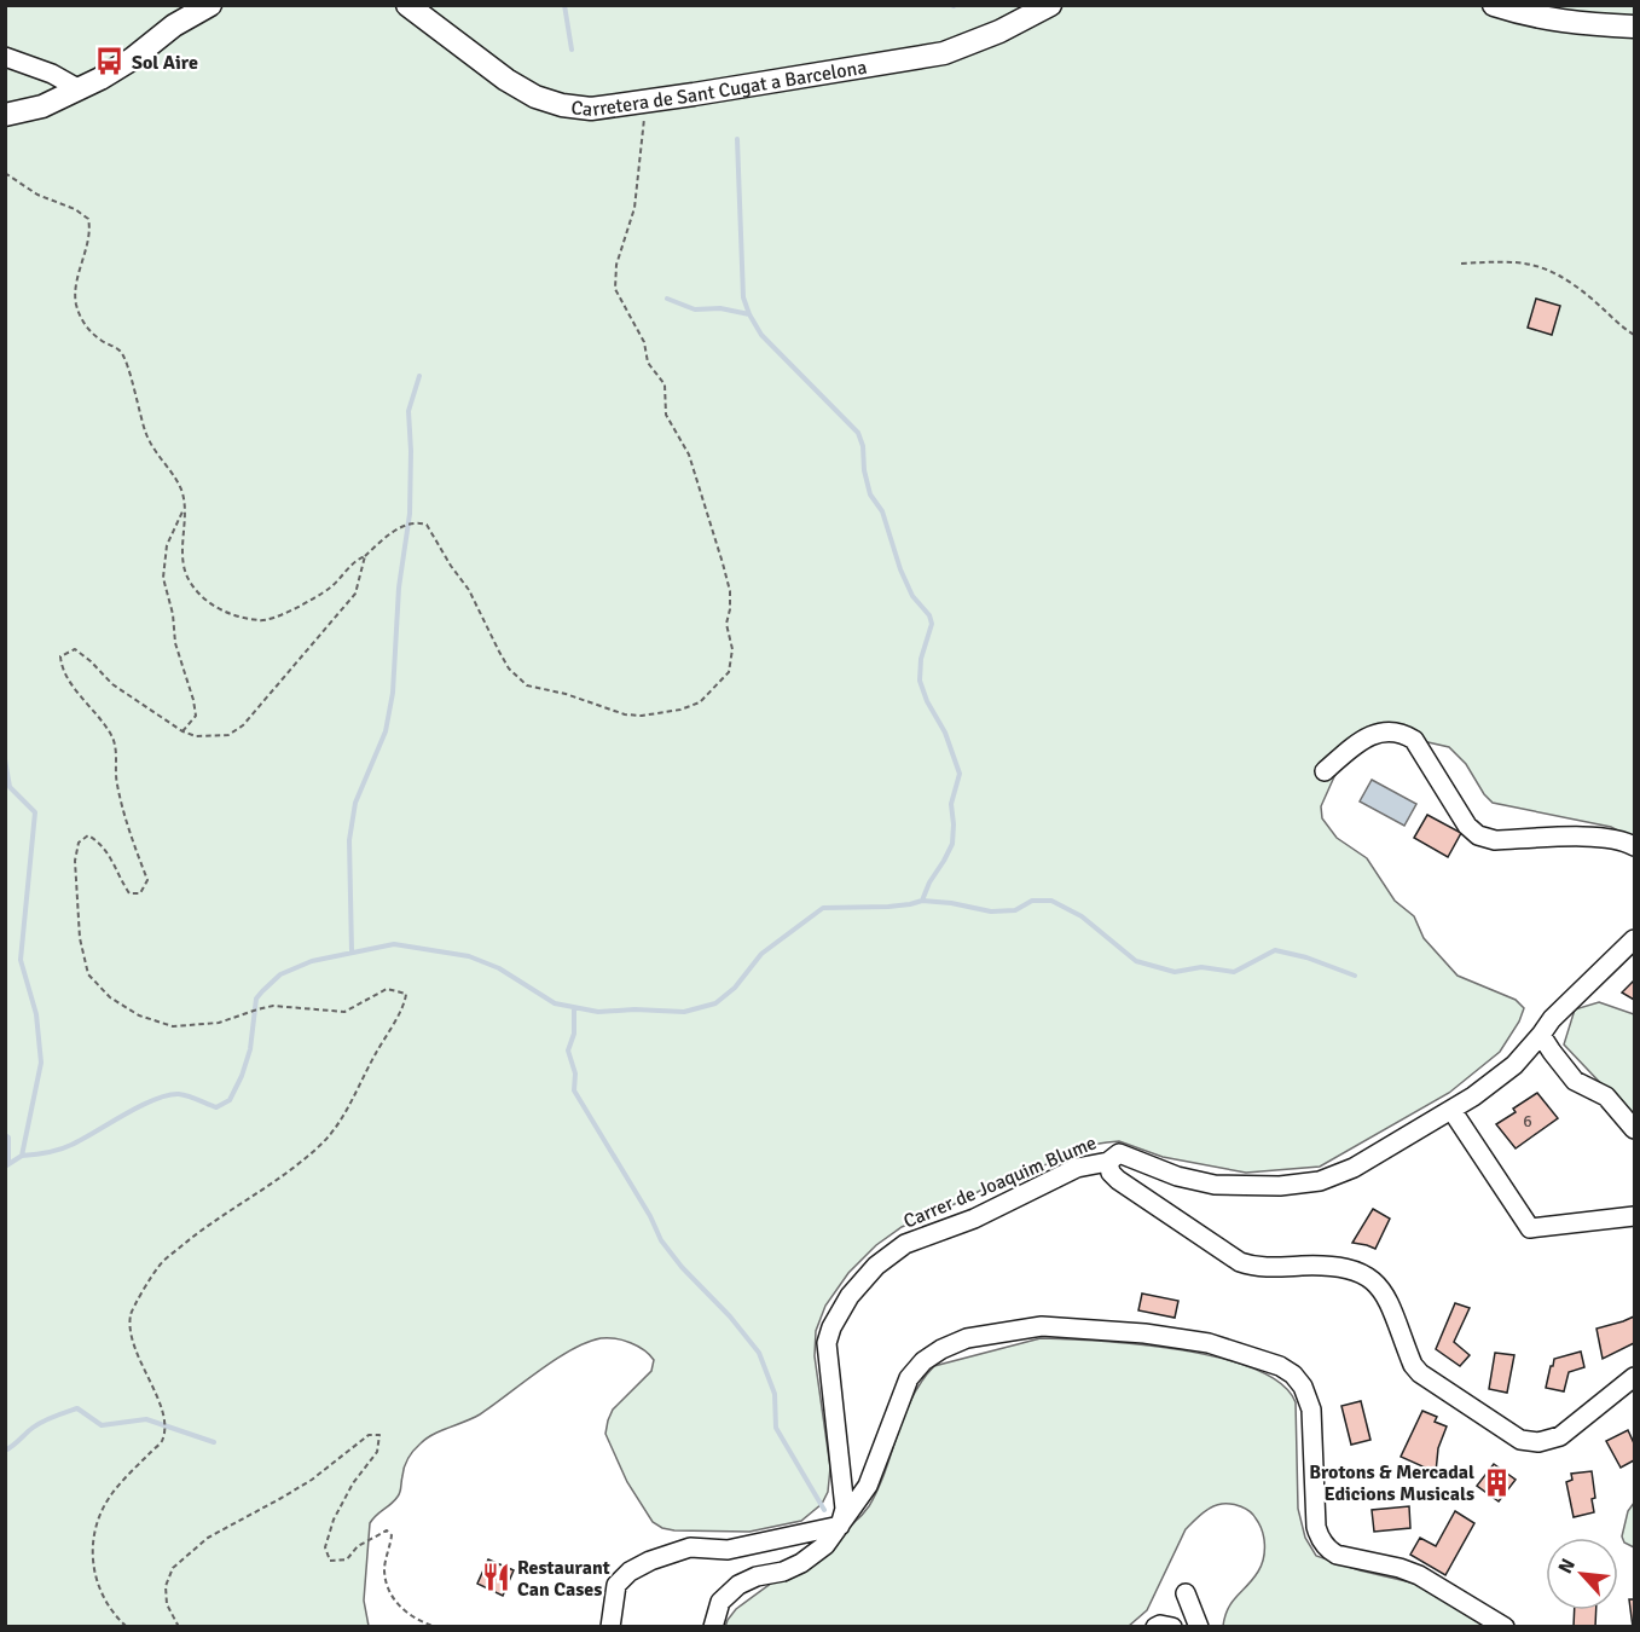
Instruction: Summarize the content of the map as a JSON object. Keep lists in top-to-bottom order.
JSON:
{
  "streets": {
    "main road": ["Carretera de Sant Cugat a Barcelona"],
    "street": ["Carrer de Joaquim Blume"]
  },
  "places": {
    "bus stop": ["Sol Aire"],
    "building": ["Brotons & Mercadal Edicions Musicals"],
    "restaurant": ["Restaurant Can Cases"]
  },
  "house_numbers": ["6"],
  "north": "top left"
}
